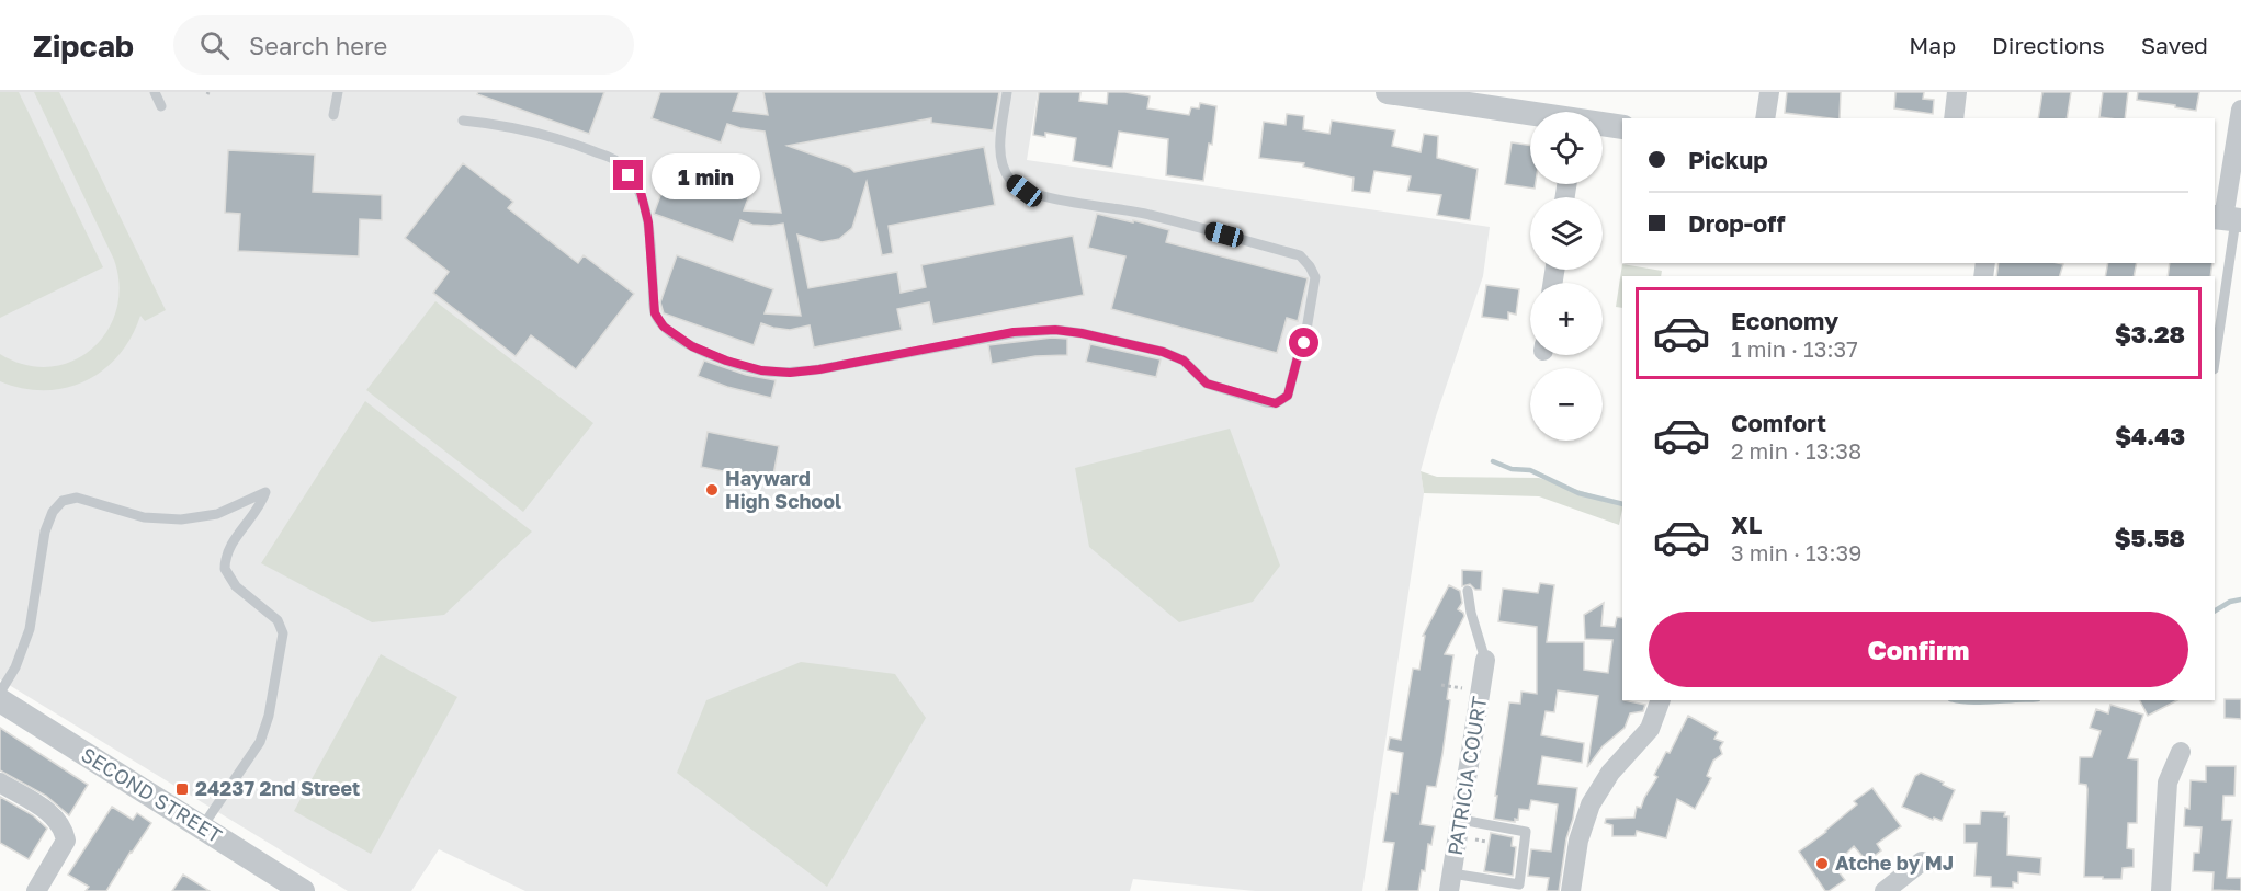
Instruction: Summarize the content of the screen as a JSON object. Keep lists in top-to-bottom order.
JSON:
{
  "streets": {
    "street": ["PATRICIA COURT", "SECOND STREET"]
  },
  "places": {
    "other": ["Hayward High School", "Atche by MJ"],
    "transit": ["24237 2nd Street"]
  },
  "page": {
    "header": "Zipcab",
    "search": "Search here",
    "nav": ["Map", "Directions", "Saved"],
    "map_buttons": ["+", "−"],
    "banner": ["Pickup", "Drop-off"],
    "bubble": "1 min",
    "list": [
      {
        "name": "Economy",
        "note": "1 min · 13:37",
        "value": "$3.28"
      },
      {
        "name": "Comfort",
        "note": "2 min · 13:38",
        "value": "$4.43"
      },
      {
        "name": "XL",
        "note": "3 min · 13:39",
        "value": "$5.58"
      }
    ],
    "buttons": "Confirm"
  }
}
